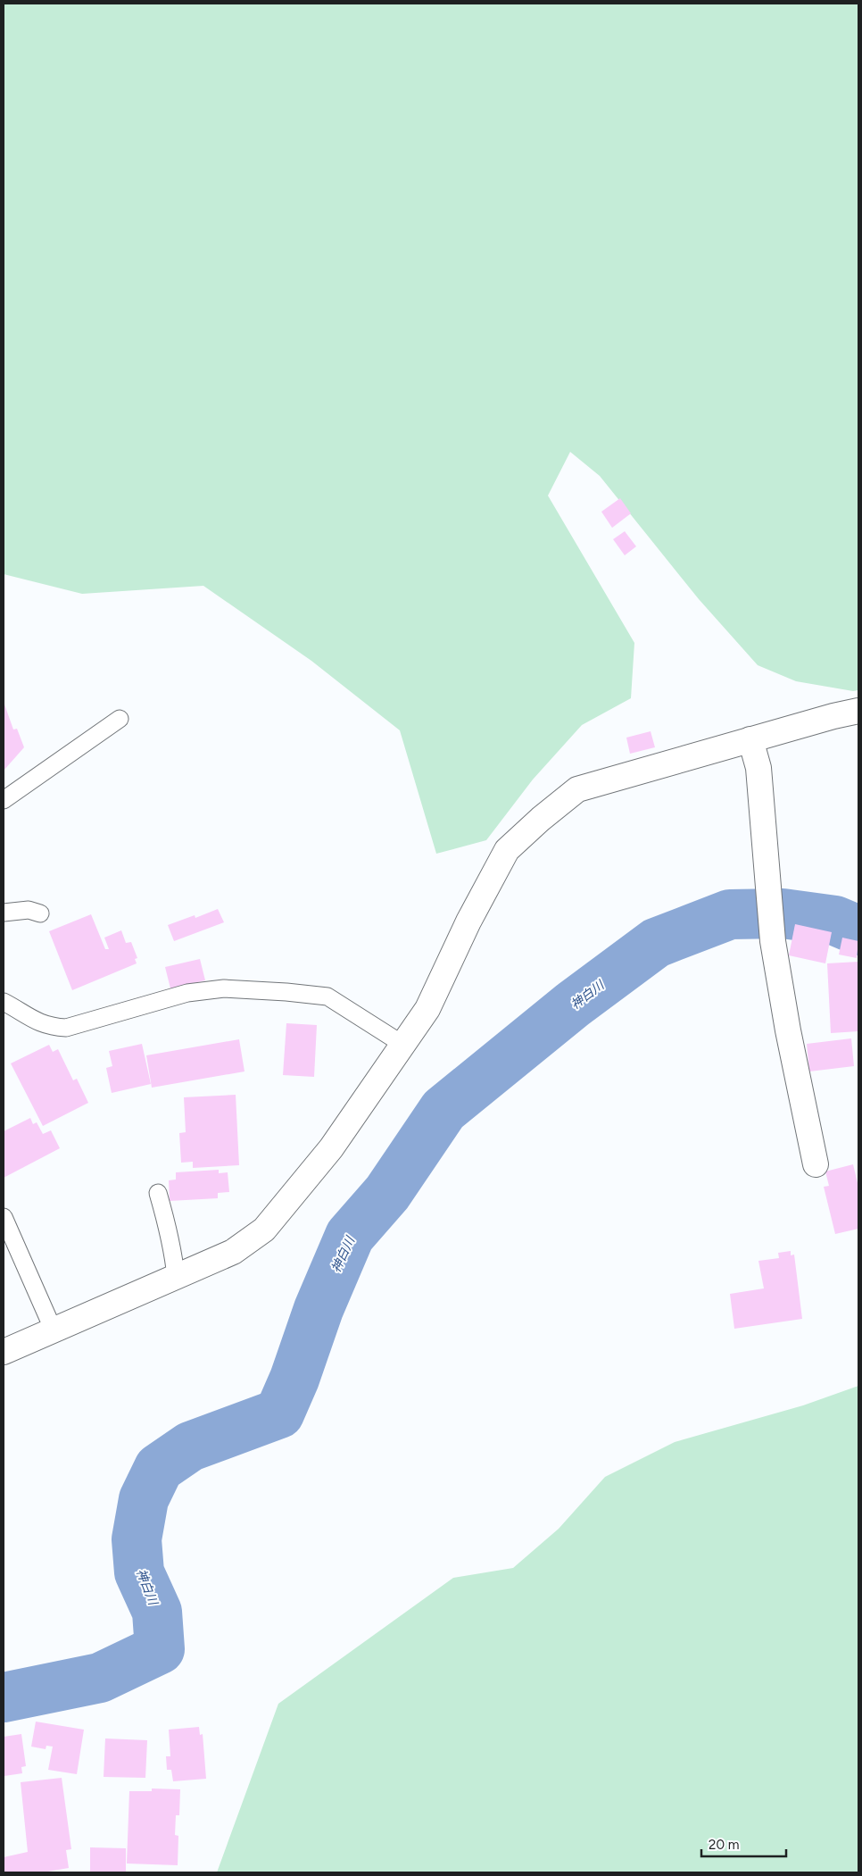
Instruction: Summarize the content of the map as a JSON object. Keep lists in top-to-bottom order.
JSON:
{
  "water": ["神白川"],
  "scale_bar": "20 m"
}
